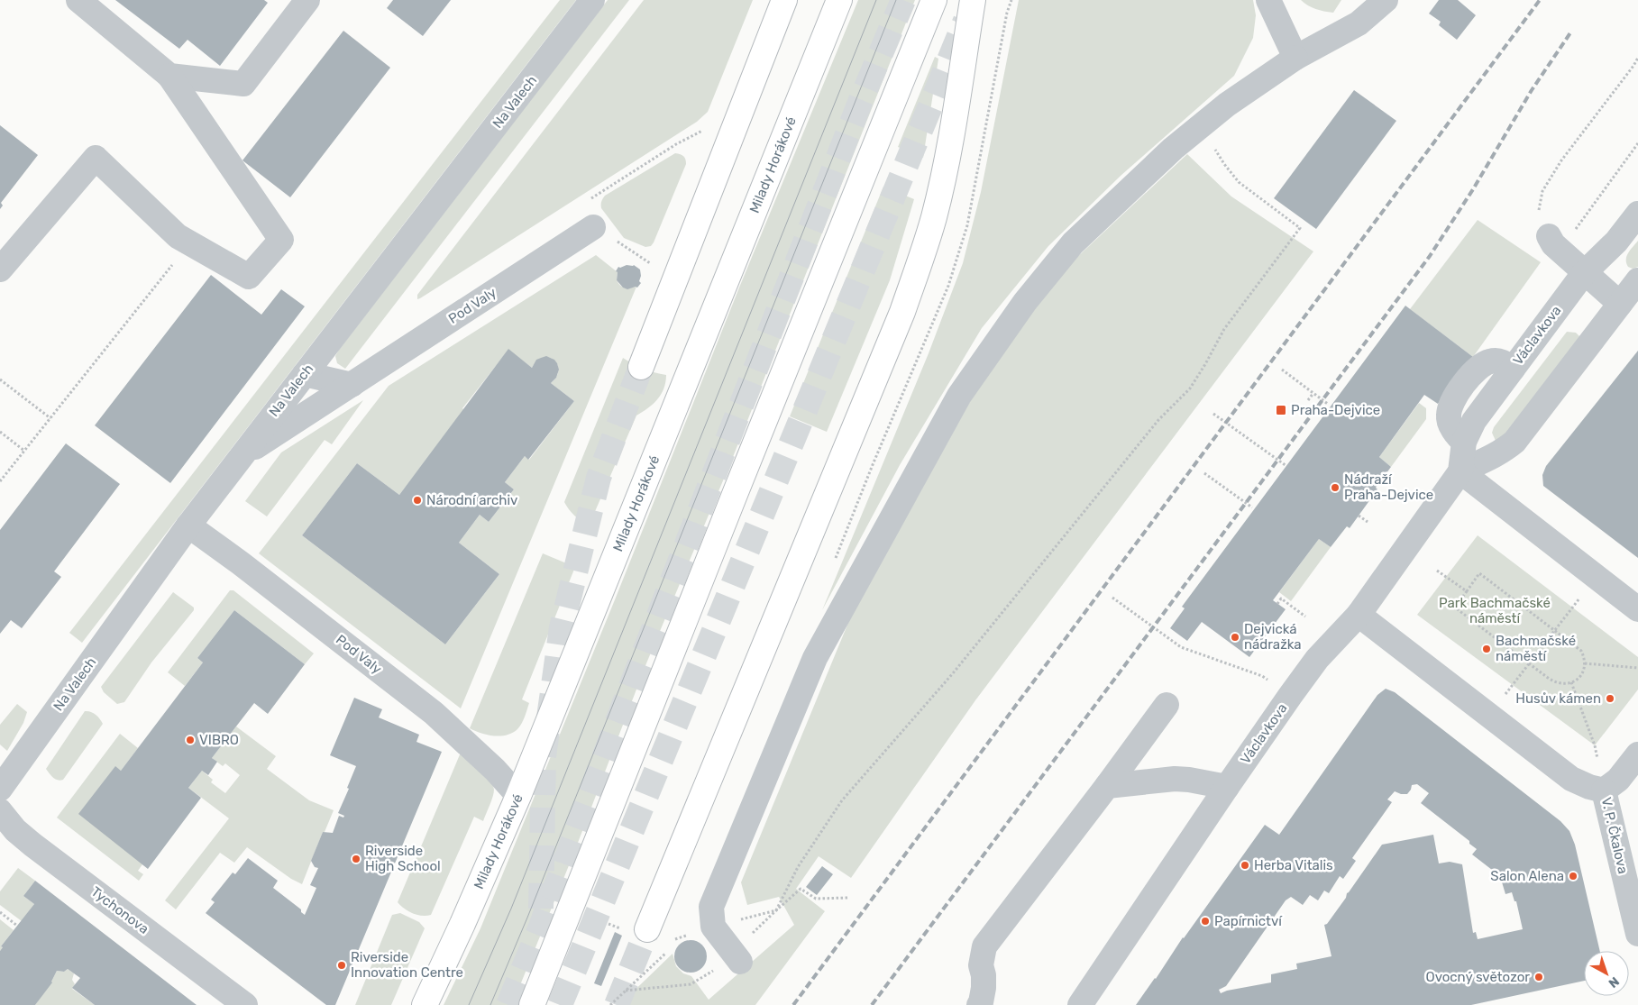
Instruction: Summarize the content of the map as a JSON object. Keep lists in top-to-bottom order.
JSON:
{
  "streets": {
    "main road": ["Milady Horákové"],
    "street": [
      "Na Valech",
      "Pod Valy",
      "Václavkova",
      "V. P. Čkalova",
      "Tychonova"
    ]
  },
  "crossings": [
    ["Na Valech", "Pod Valy"],
    ["Milady Horákové", "Pod Valy"]
  ],
  "parks": ["Park Bachmačské náměstí"],
  "places": {
    "transit": ["Praha-Dejvice"],
    "other": [
      "Nádraží Praha-Dejvice",
      "Národní archiv",
      "Dejvická nádražka",
      "Bachmačské náměstí",
      "Husův kámen",
      "VIBRO",
      "Riverside High School",
      "Herba Vitalis",
      "Salon Alena",
      "Papírnictví",
      "Riverside Innovation Centre",
      "Ovocný světozor"
    ]
  },
  "north": "bottom right"
}
